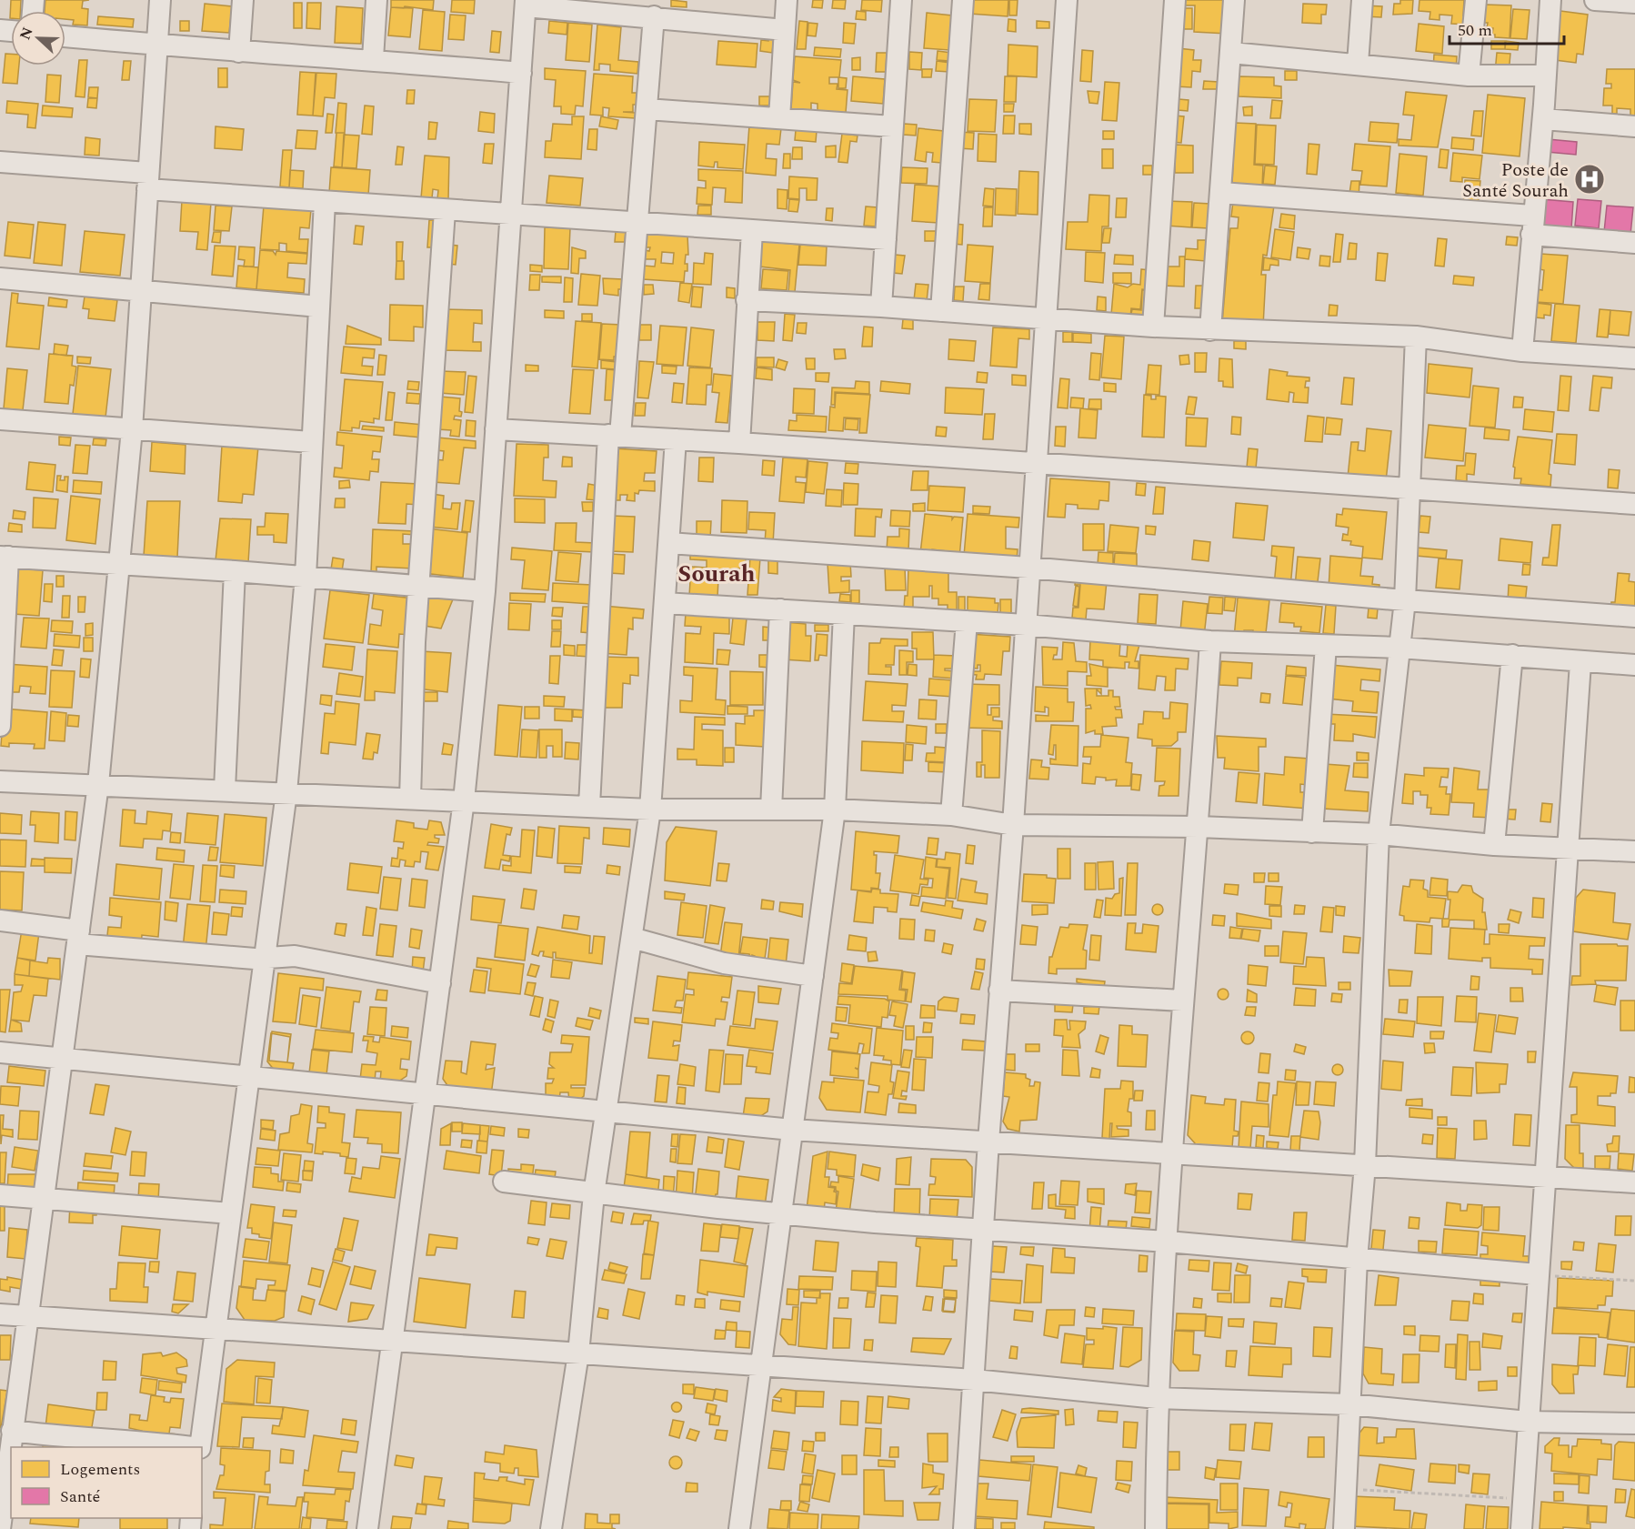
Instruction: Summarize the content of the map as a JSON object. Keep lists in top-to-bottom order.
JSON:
{
  "districts": ["Sourah"],
  "places": {
    "hospital": ["Poste de Santé Sourah"]
  },
  "legend": ["Logements", "Santé"],
  "scale_bar": "50 m",
  "north": "left"
}
